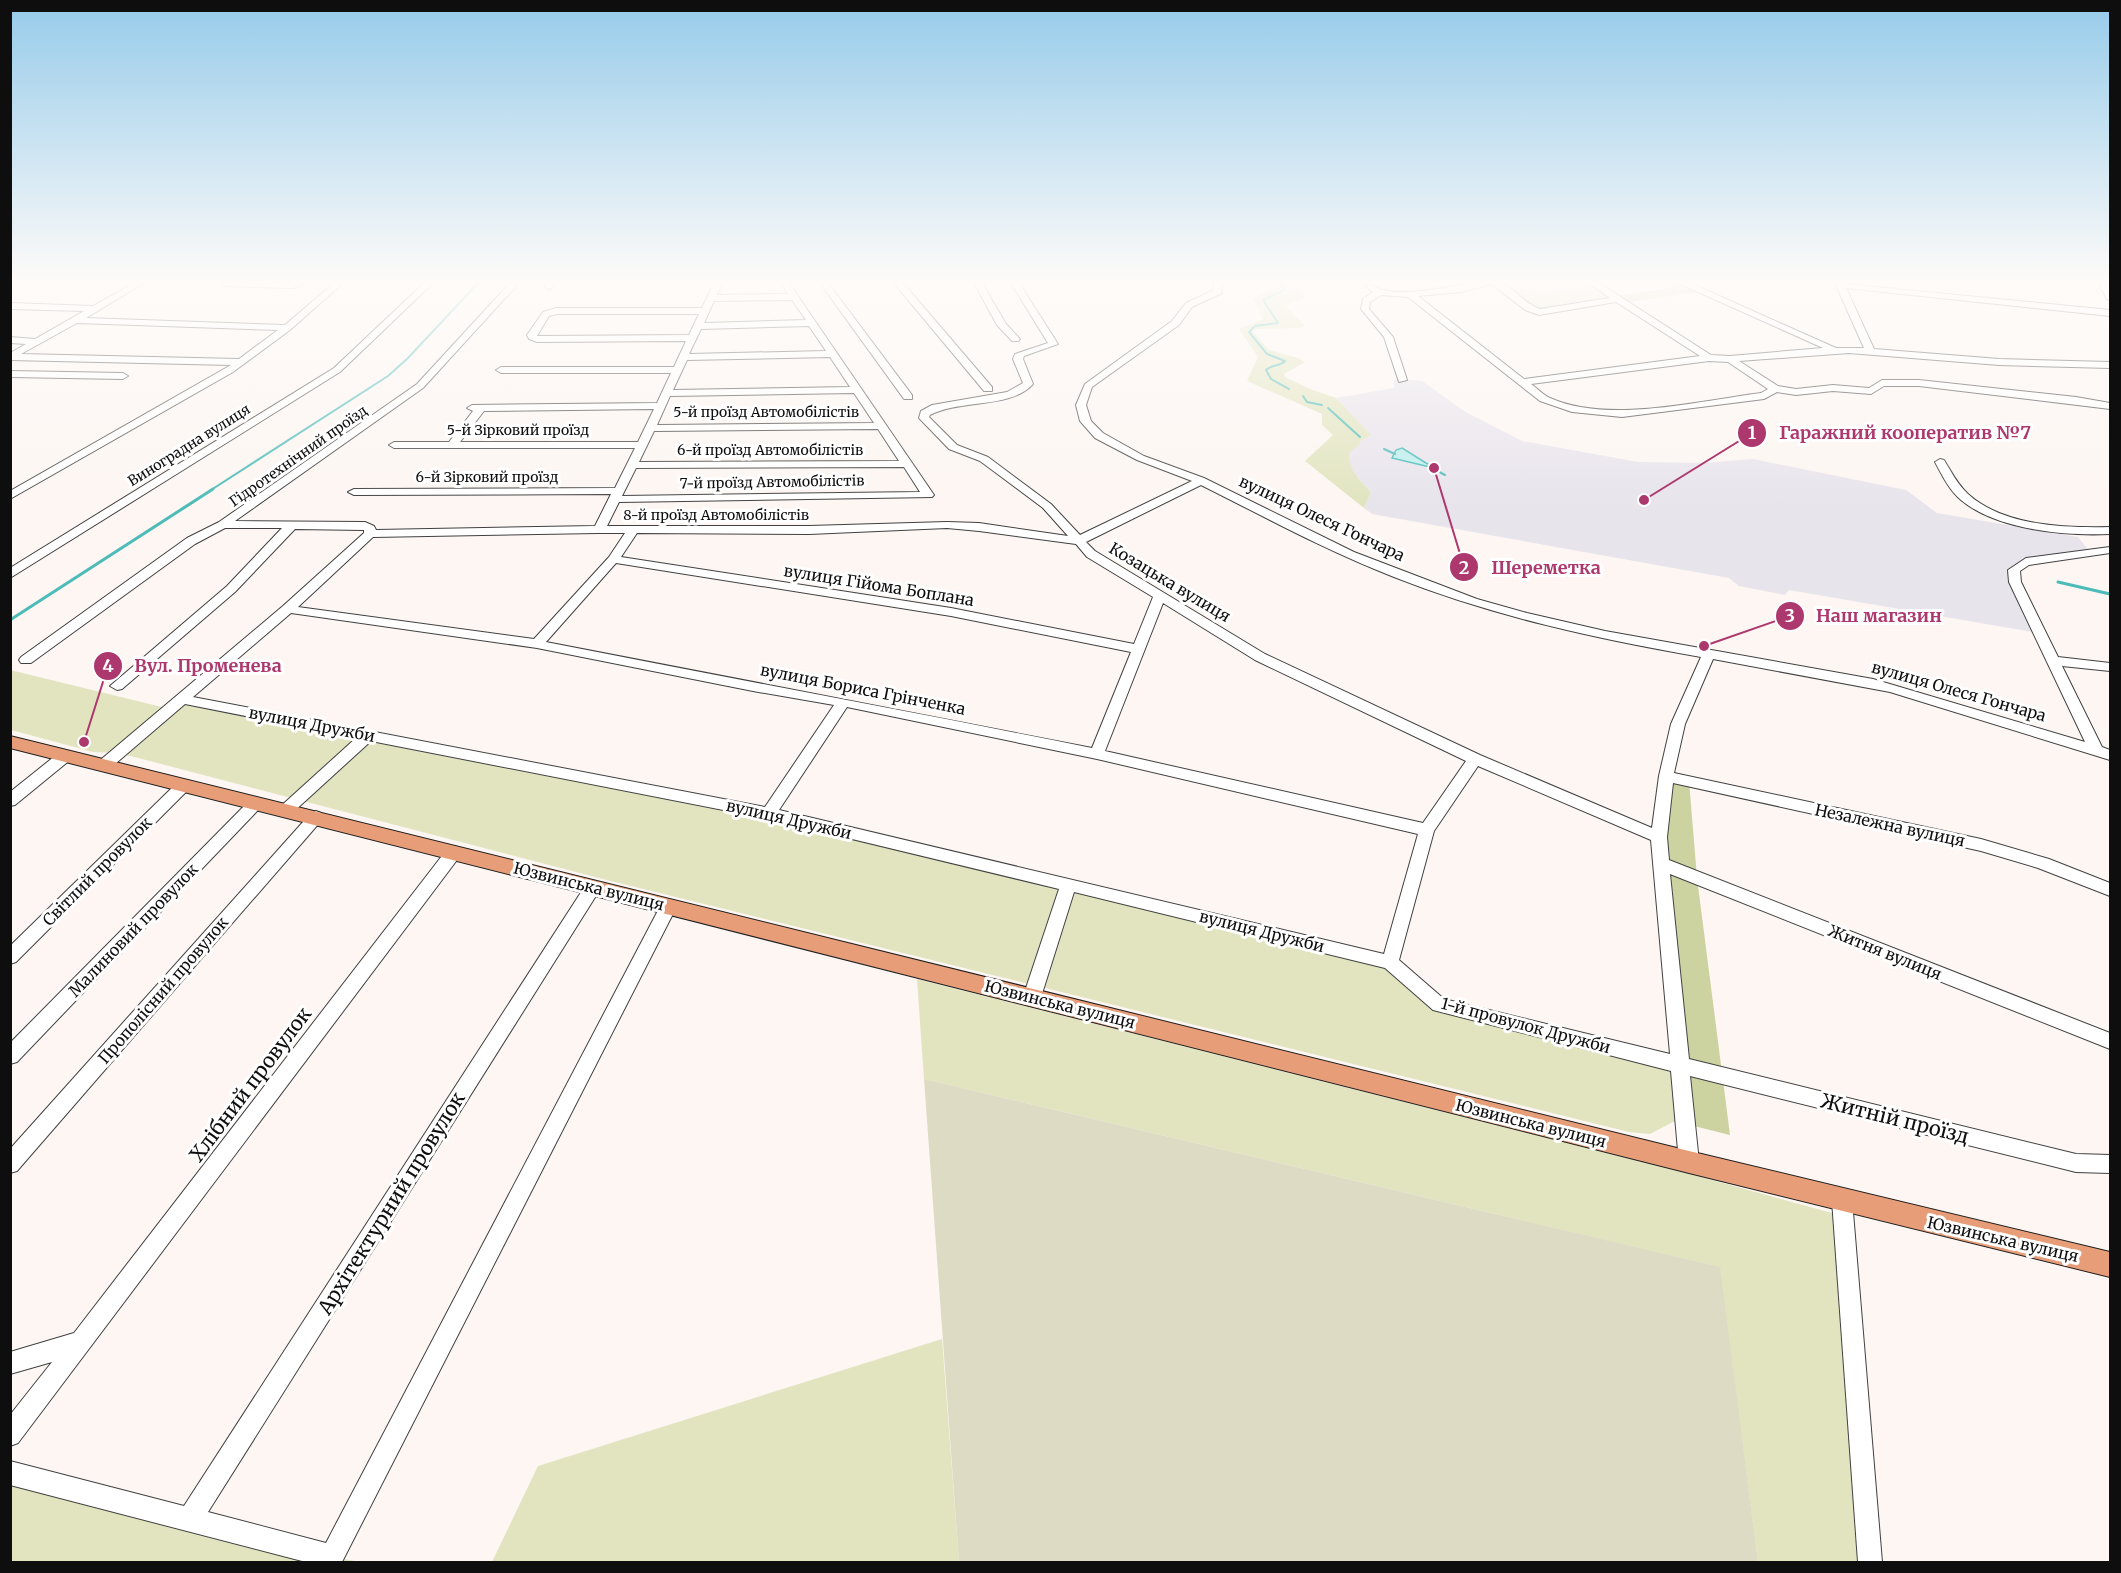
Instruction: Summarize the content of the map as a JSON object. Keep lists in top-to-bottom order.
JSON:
{
  "streets": {
    "main road": ["Юзвинська вулиця"],
    "street": [
      "5-й проїзд Автомобілістів",
      "5-й Зірковий проїзд",
      "Виноградна вулиця",
      "6-й проїзд Автомобілістів",
      "Гідротехнічний проїзд",
      "6-й Зірковий проїзд",
      "7-й проїзд Автомобілістів",
      "8-й проїзд Автомобілістів",
      "вулиця Олеся Гончара",
      "Козацька вулиця",
      "вулиця Гійома Боплана",
      "вулиця Бориса Грінченка",
      "вулиця Дружби",
      "Незалежна вулиця",
      "Світлий провулок",
      "Малиновий провулок",
      "Житня вулиця",
      "Прополісний провулок",
      "1-й провулок Дружби",
      "Хлібний провулок",
      "Житній проїзд",
      "Архітектурний провулок"
    ]
  },
  "crossings": [
    ["6-й проїзд Автомобілістів", "7-й проїзд Автомобілістів"],
    ["Гідротехнічний проїзд", "8-й проїзд Автомобілістів"],
    ["6-й Зірковий проїзд", "7-й проїзд Автомобілістів"],
    ["8-й проїзд Автомобілістів", "Козацька вулиця"],
    ["вулиця Дружби", "1-й провулок Дружби"],
    ["Світлий провулок", "Юзвинська вулиця"],
    ["Юзвинська вулиця", "Малиновий провулок"],
    ["Юзвинська вулиця", "Прополісний провулок"],
    ["Юзвинська вулиця", "Хлібний провулок"],
    ["Юзвинська вулиця", "Архітектурний провулок"],
    ["1-й провулок Дружби", "Житній проїзд"]
  ],
  "places": [
    "Шереметка",
    "Гаражний кооператив №7",
    "Наш магазин",
    "Вул. Променева"
  ]
}
